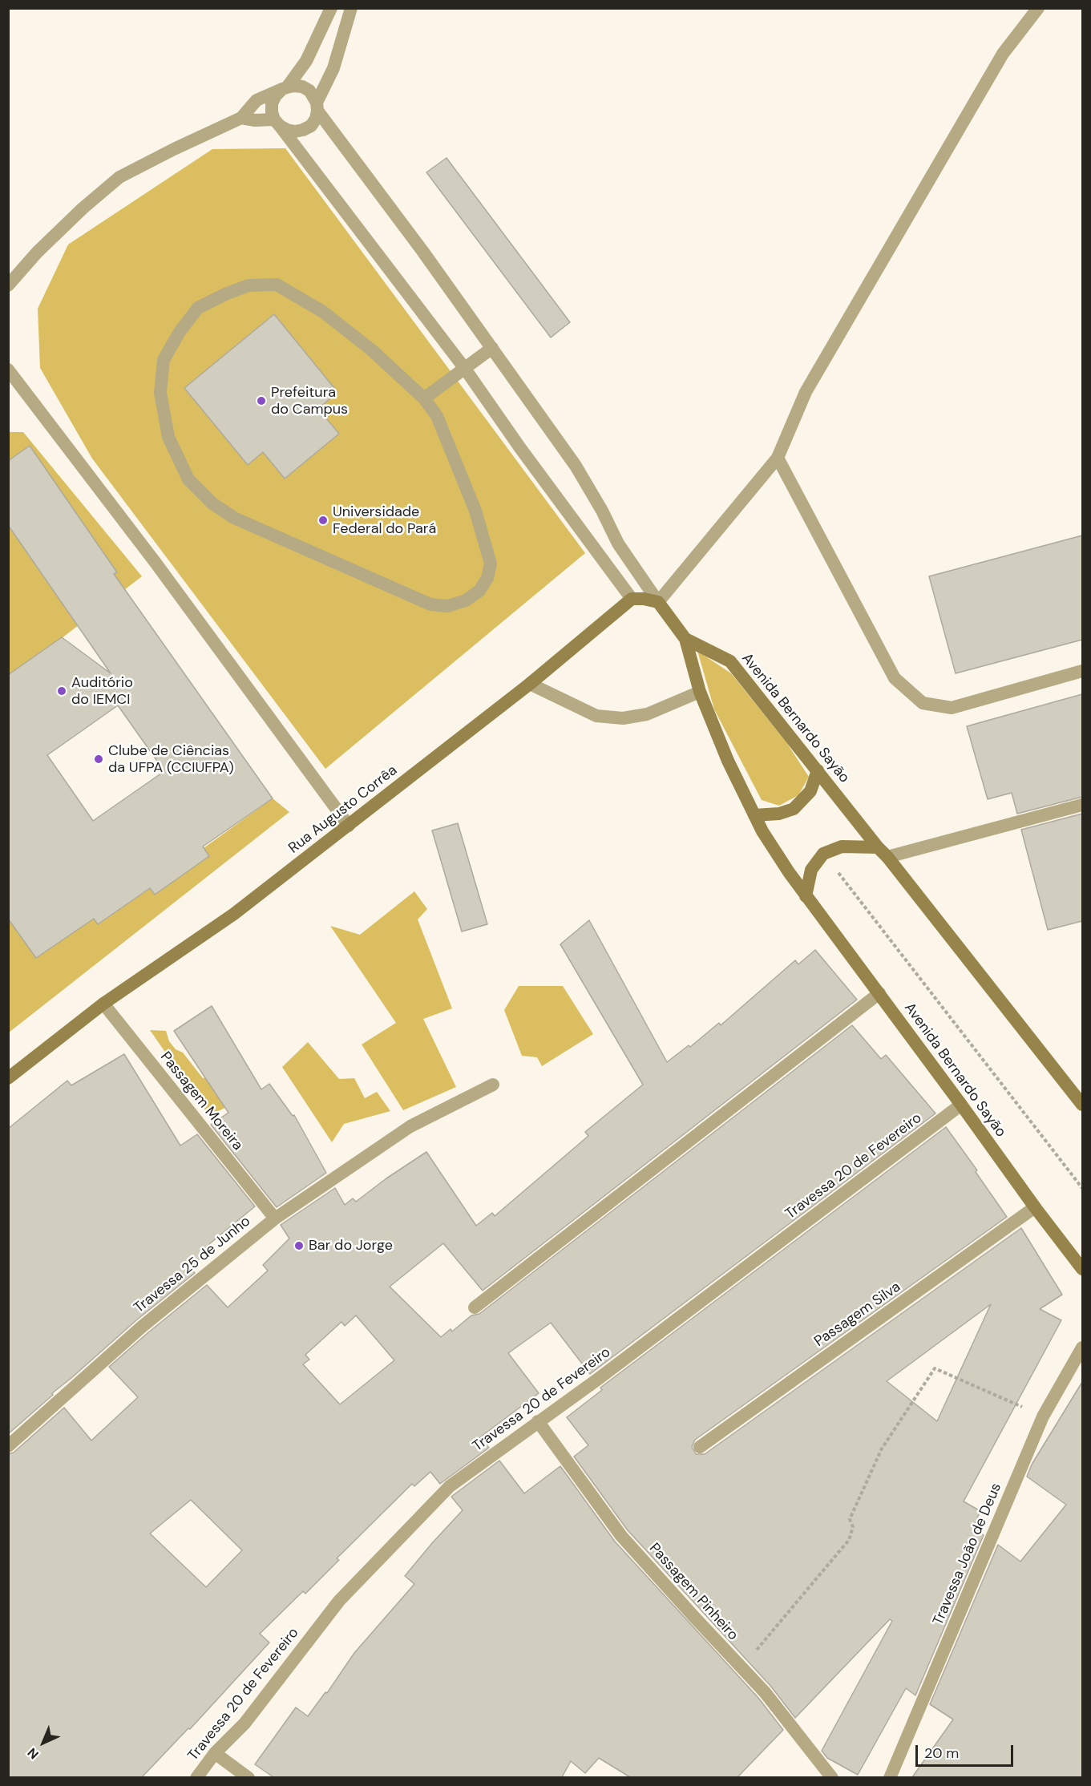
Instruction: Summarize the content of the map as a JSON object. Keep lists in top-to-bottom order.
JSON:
{
  "streets": {
    "main road": ["Avenida Bernardo Sayão", "Rua Augusto Corrêa"],
    "street": [
      "Passagem Moreira",
      "Travessa 20 de Fevereiro",
      "Travessa 25 de Junho",
      "Passagem Silva",
      "Travessa João de Deus",
      "Passagem Pinheiro"
    ]
  },
  "crossings": [
    ["Avenida Bernardo Sayão", "Travessa 20 de Fevereiro"],
    ["Avenida Bernardo Sayão", "Passagem Silva"],
    ["Rua Augusto Corrêa", "Passagem Moreira"],
    ["Passagem Moreira", "Travessa 25 de Junho"],
    ["Travessa 20 de Fevereiro", "Passagem Pinheiro"]
  ],
  "places": [
    "Prefeitura do Campus",
    "Universidade Federal do Pará",
    "Auditório do IEMCI",
    "Clube de Ciências da UFPA (CCIUFPA)",
    "Bar do Jorge"
  ],
  "scale_bar": "20 m",
  "north": "bottom left"
}
